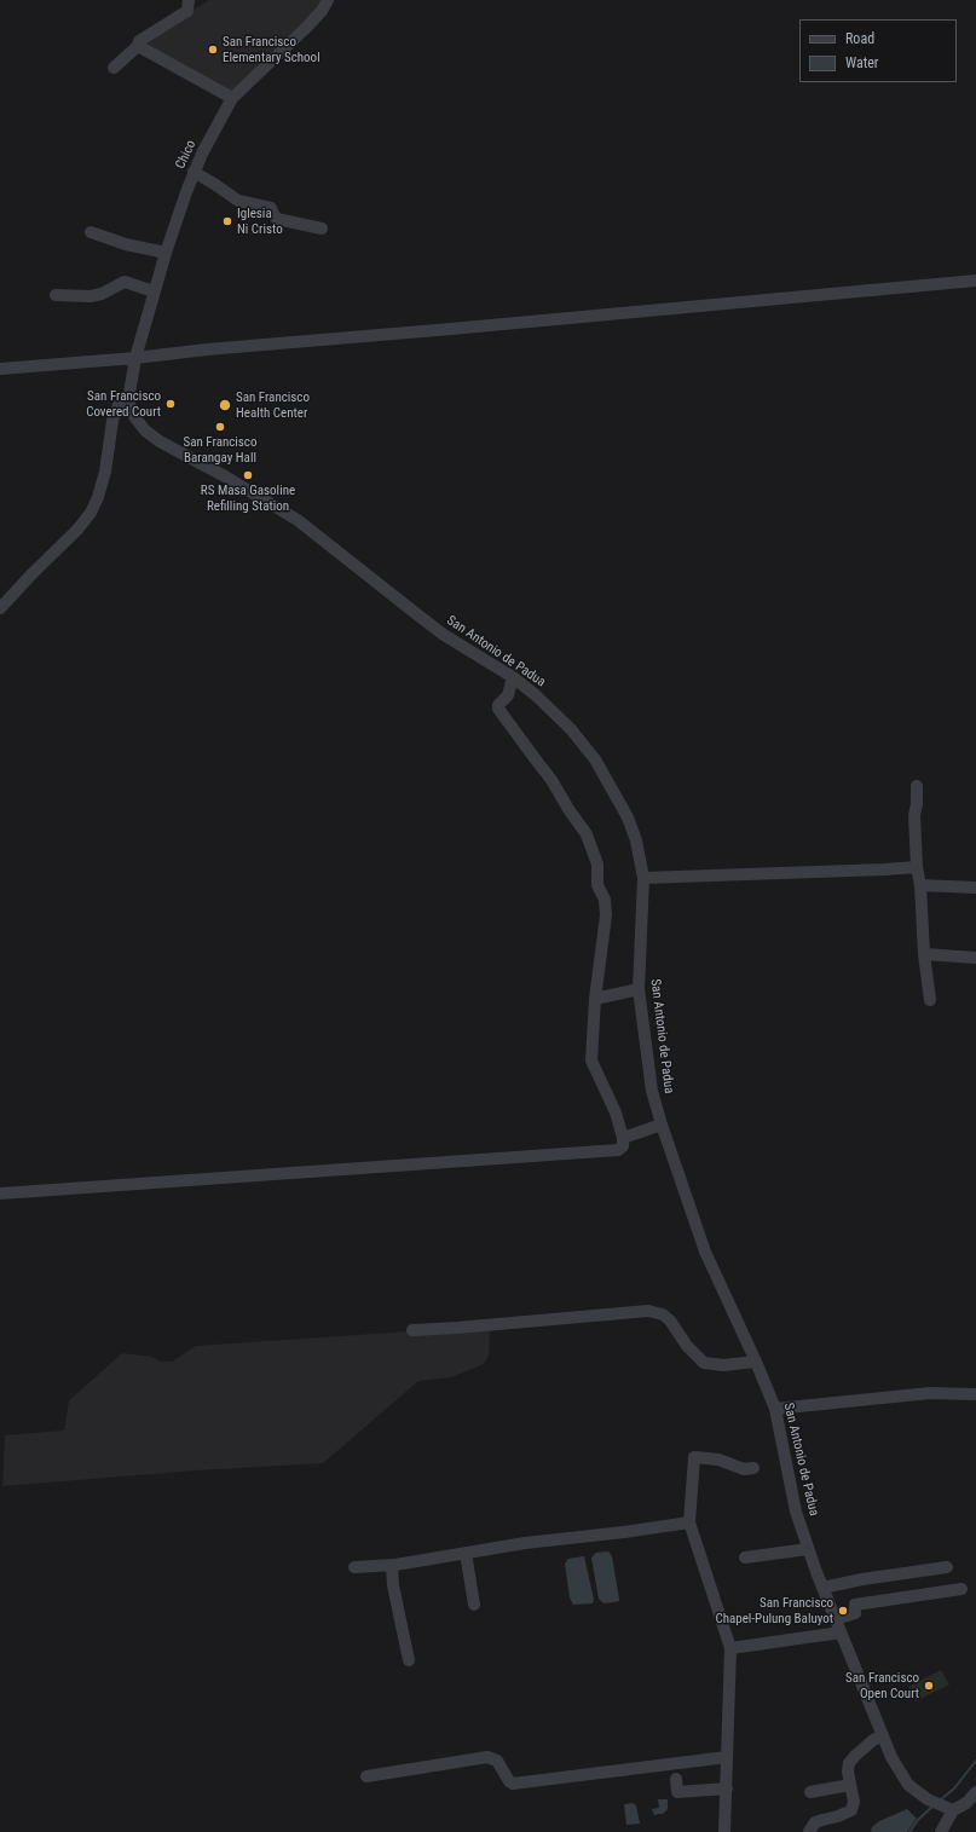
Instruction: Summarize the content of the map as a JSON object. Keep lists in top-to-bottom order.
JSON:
{
  "streets": {
    "street": ["Chico", "San Antonio de Padua"]
  },
  "places": [
    "San Francisco Elementary School",
    "Iglesia Ni Cristo",
    "San Francisco Covered Court",
    "San Francisco Health Center",
    "San Francisco Barangay Hall",
    "RS Masa Gasoline Refilling Station",
    "San Francisco Chapel-Pulung Baluyot",
    "San Francisco Open Court"
  ],
  "legend": ["Road", "Water"]
}
